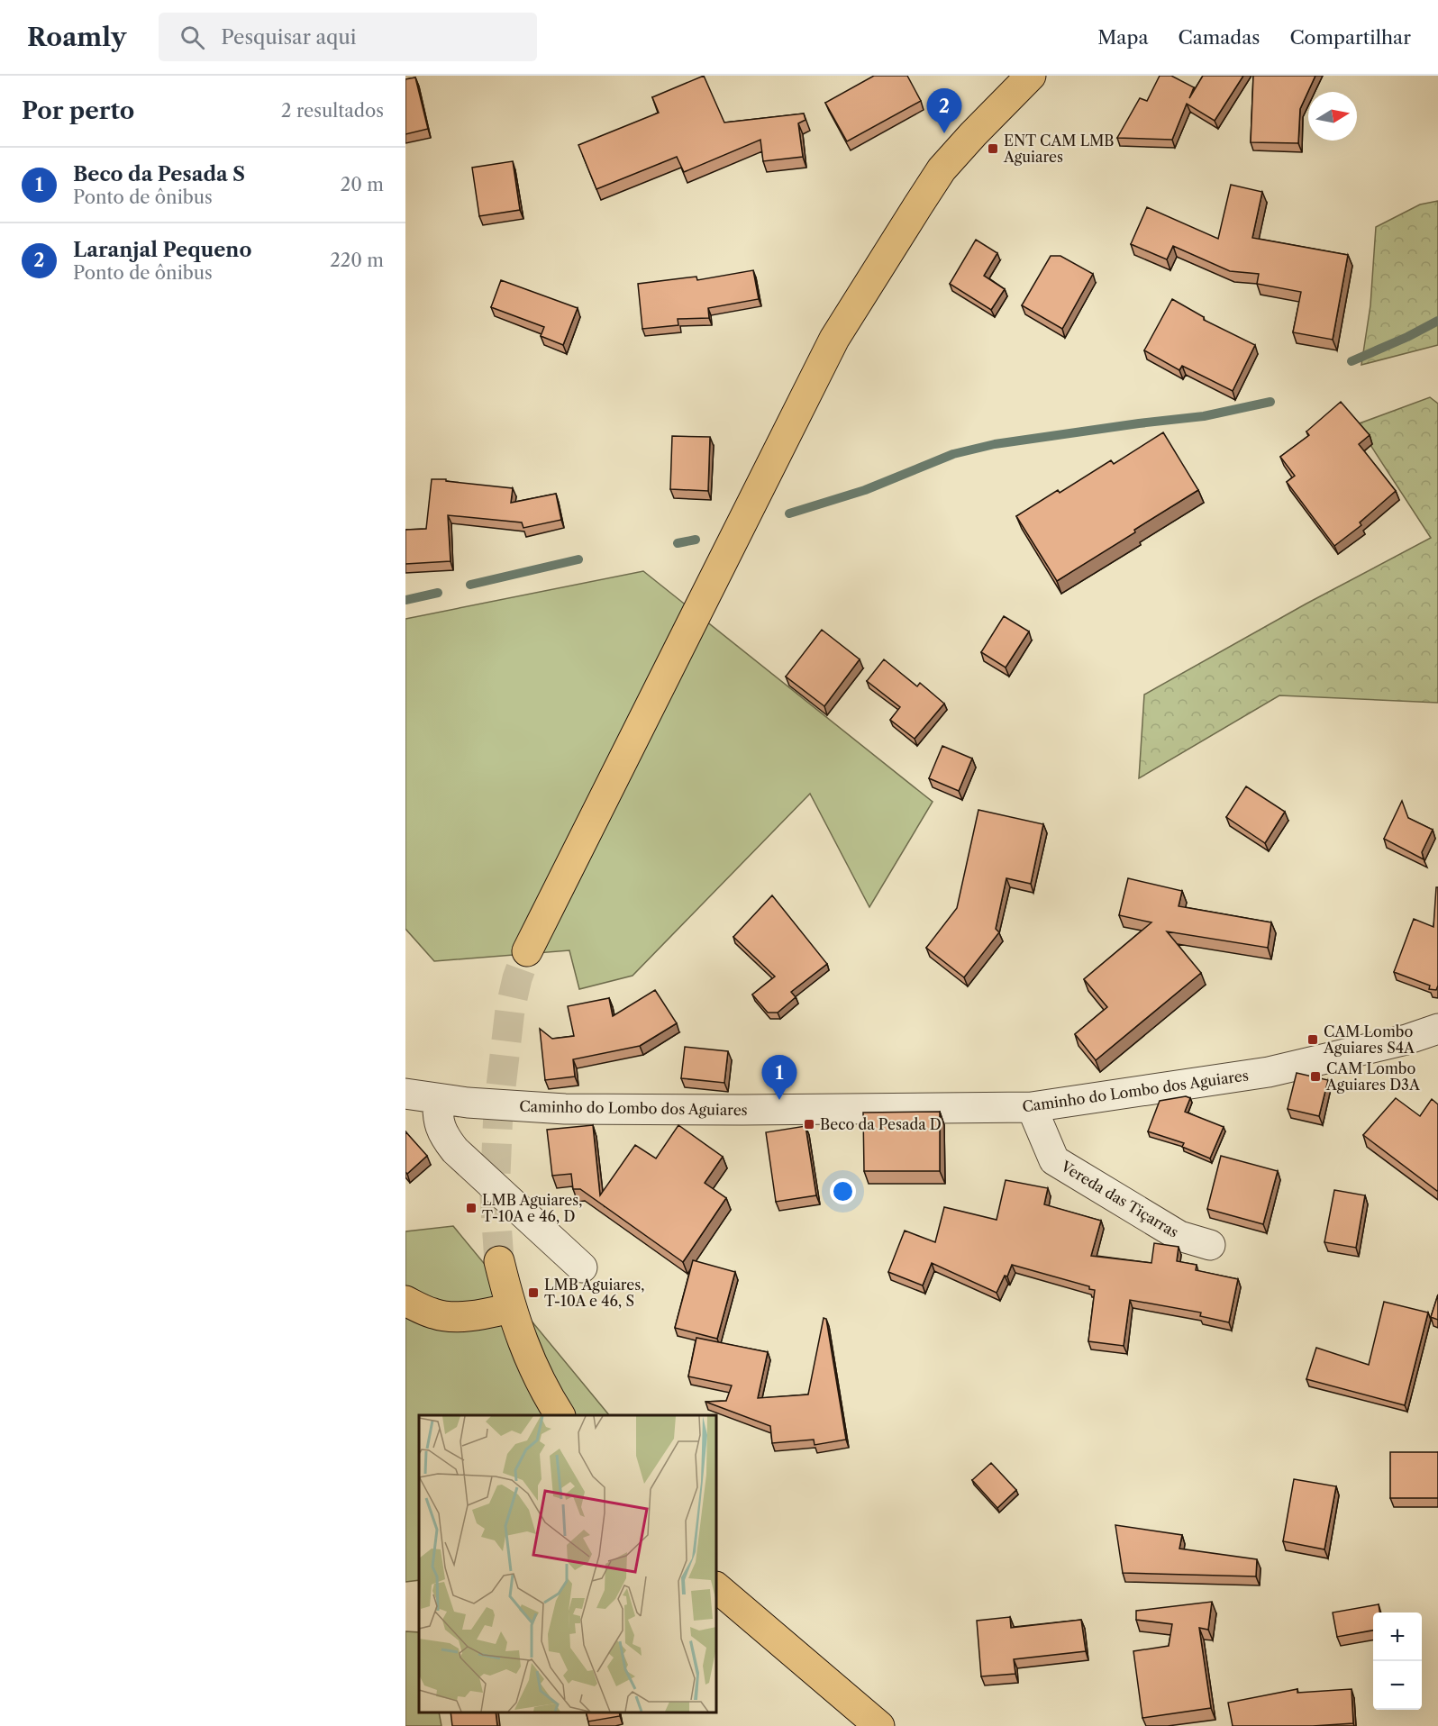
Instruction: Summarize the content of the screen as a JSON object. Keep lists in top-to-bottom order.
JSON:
{
  "streets": {
    "street": ["Caminho do Lombo dos Aguiares", "Vereda das Tiçarras"]
  },
  "crossings": [
    ["Caminho do Lombo dos Aguiares", "Vereda das Tiçarras"]
  ],
  "places": {
    "transit": [
      "ENT CAM LMB Aguiares",
      "CAM Lombo Aguiares S4A",
      "CAM Lombo Aguiares D3A",
      "Beco da Pesada D",
      "LMB Aguiares, T-10A e 46, D",
      "LMB Aguiares, T-10A e 46, S"
    ]
  },
  "north": "right",
  "page": {
    "header": "Roamly",
    "search": "Pesquisar aqui",
    "nav": ["Mapa", "Camadas", "Compartilhar"],
    "heading": ["Por perto", "2 resultados"],
    "pins": ["2", "1"],
    "list": [
      {
        "mark": "1",
        "name": "Beco da Pesada S",
        "note": "Ponto de ônibus",
        "value": "20 m"
      },
      {
        "mark": "2",
        "name": "Laranjal Pequeno",
        "note": "Ponto de ônibus",
        "value": "220 m"
      }
    ],
    "map_buttons": ["+", "−"]
  }
}
